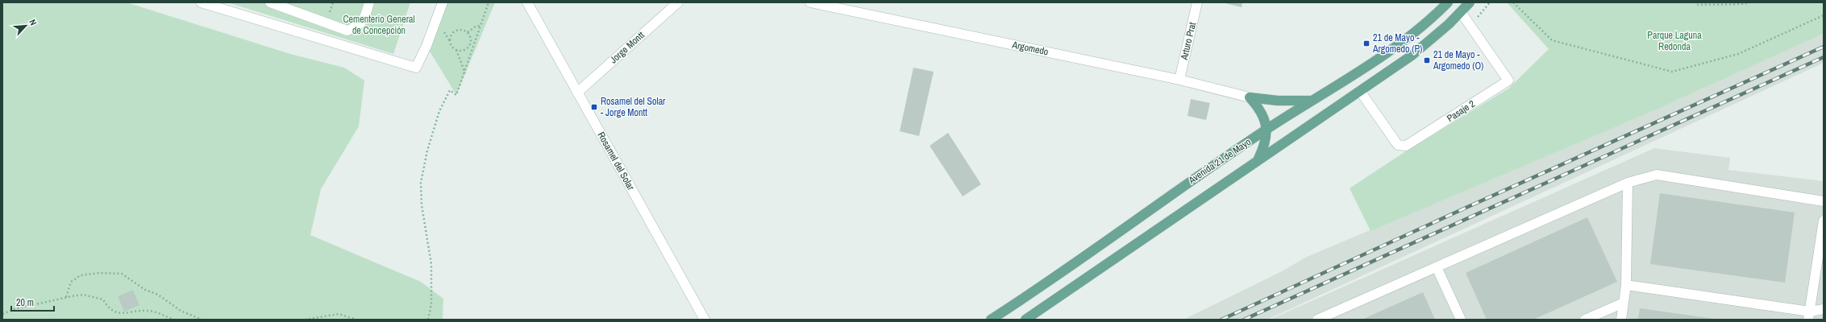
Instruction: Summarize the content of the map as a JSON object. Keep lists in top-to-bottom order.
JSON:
{
  "streets": {
    "main road": ["Avenida 21 de Mayo"],
    "street": [
      "Arturo Prat",
      "Jorge Montt",
      "Argomedo",
      "Pasaje 2",
      "Rosamel del Solar"
    ]
  },
  "crossings": [
    ["Arturo Prat", "Argomedo"],
    ["Jorge Montt", "Rosamel del Solar"],
    ["Pasaje 2", "Avenida 21 de Mayo"]
  ],
  "parks": ["Cementerio General de Concepción", "Parque Laguna Redonda"],
  "places": {
    "transit": ["21 de Mayo - Argomedo (P)", "21 de Mayo - Argomedo (O)", "Rosamel del Solar - Jorge Montt"]
  },
  "scale_bar": "20 m",
  "north": "top right"
}
